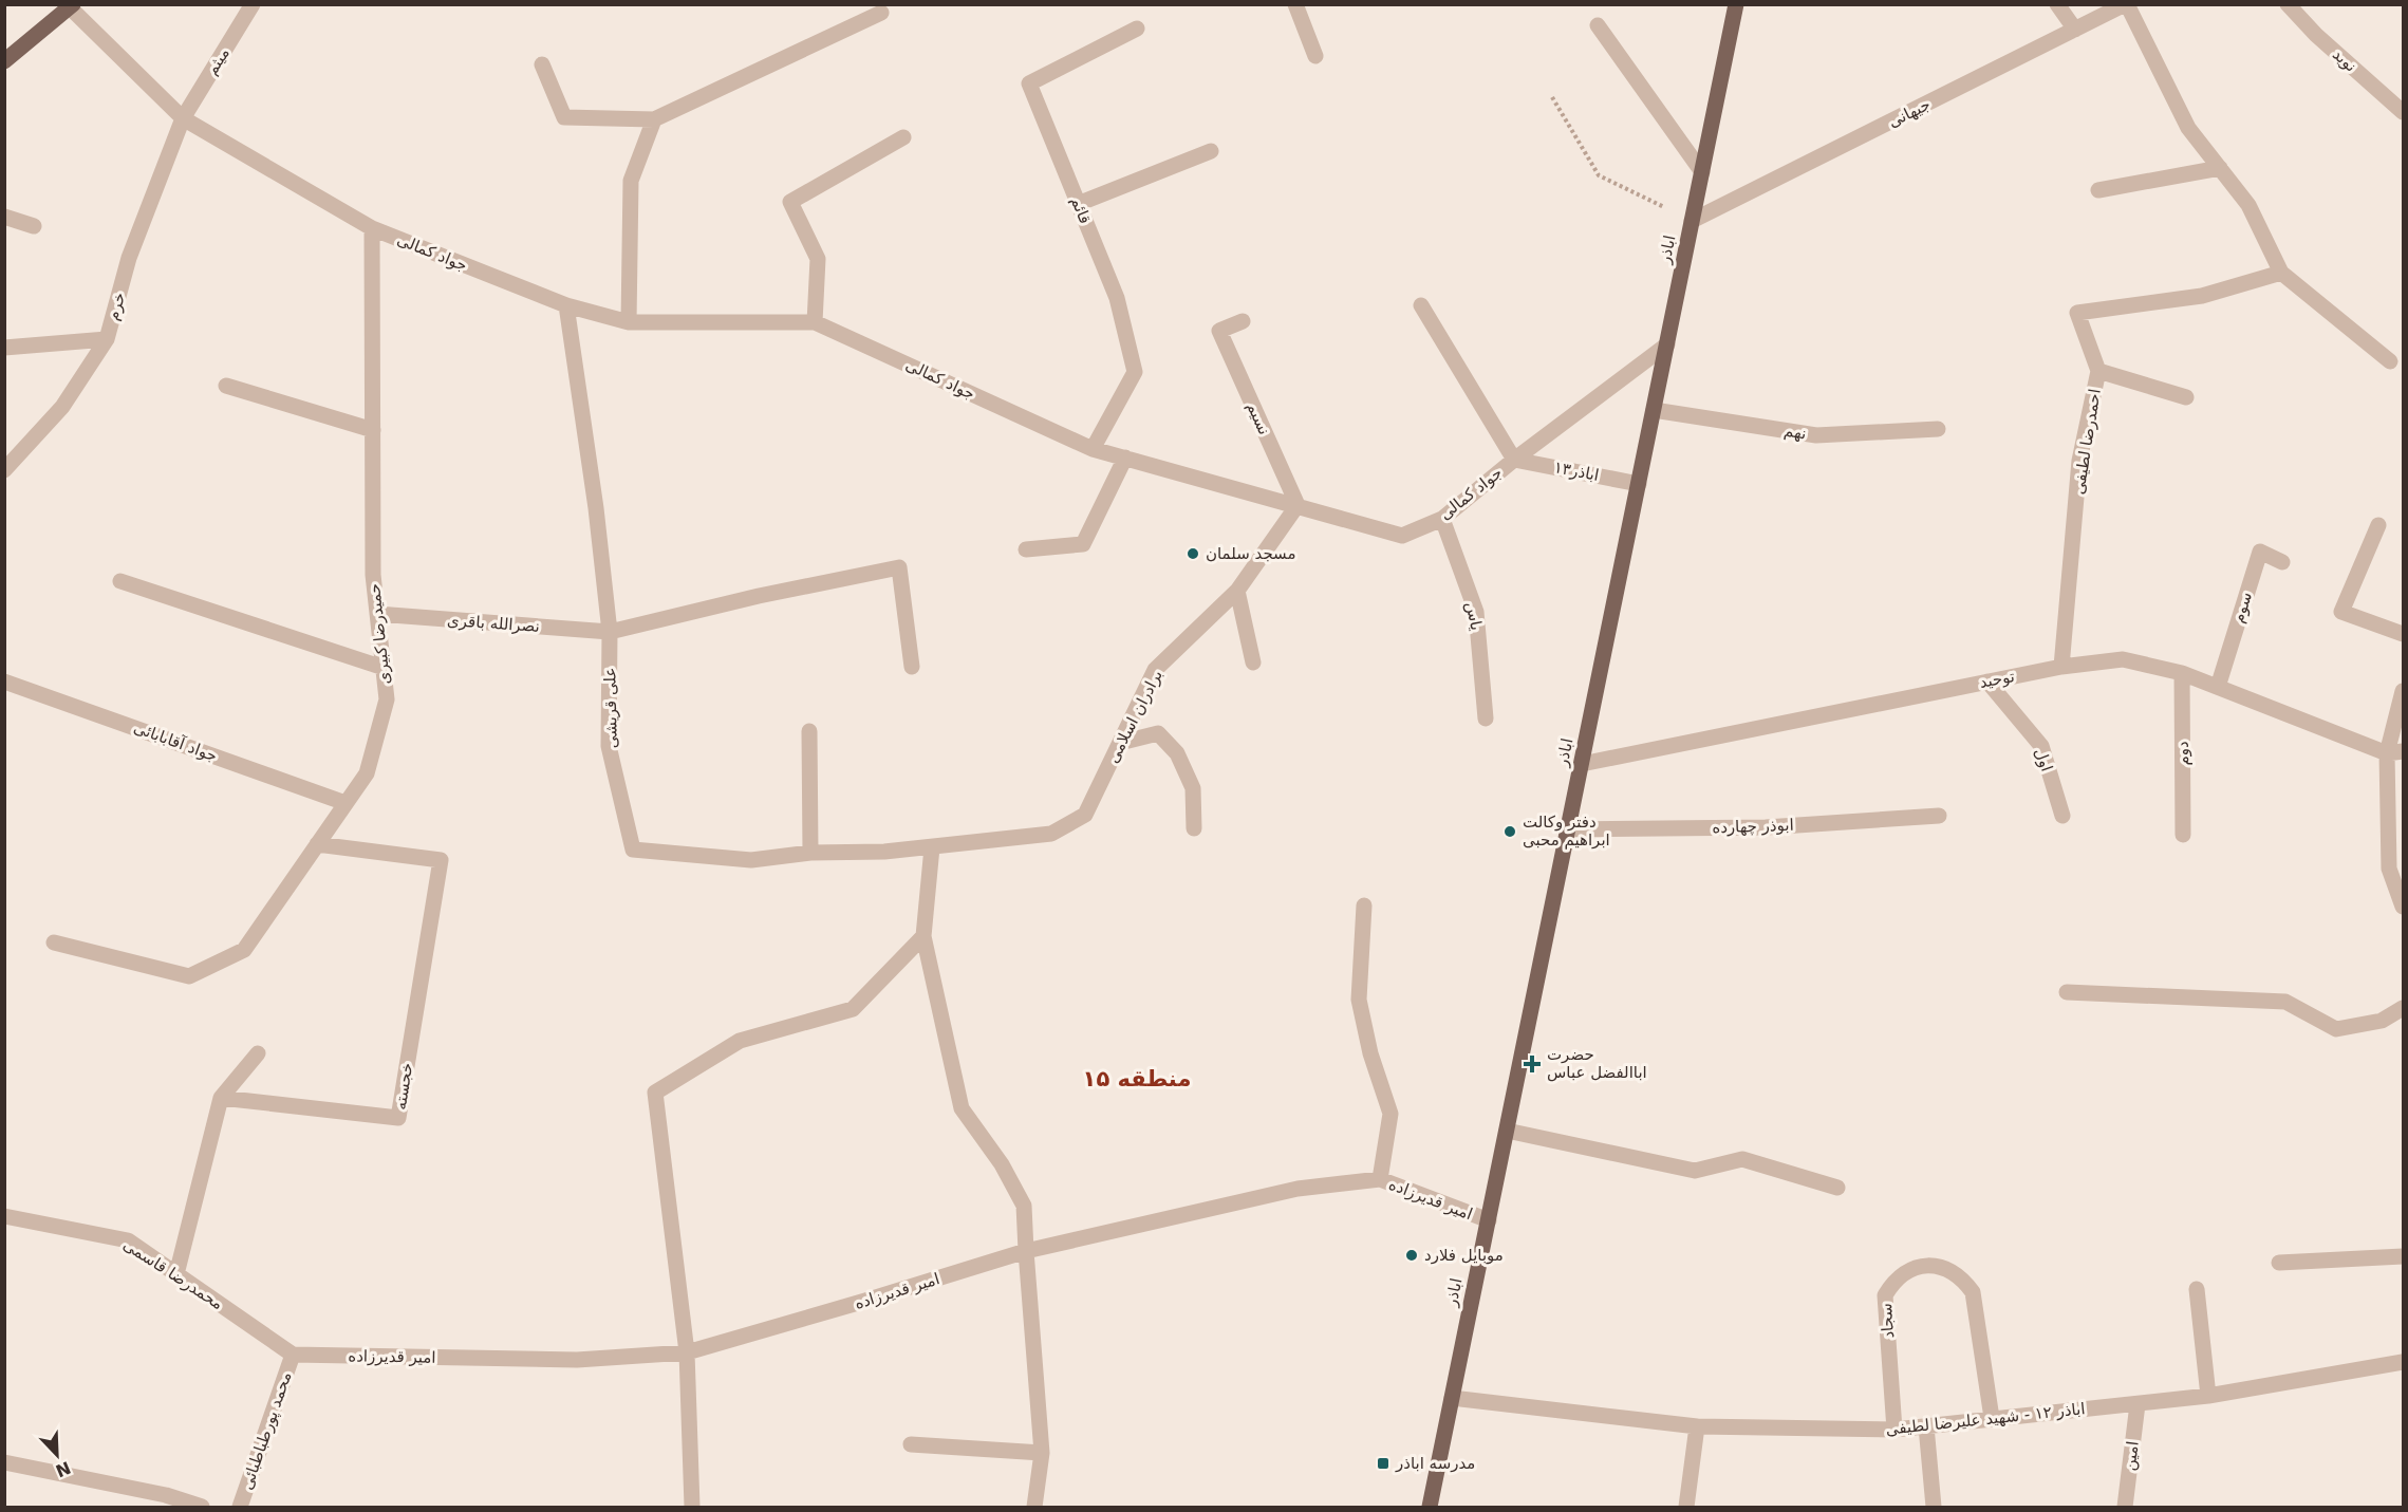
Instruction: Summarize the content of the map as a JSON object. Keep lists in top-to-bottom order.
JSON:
{
  "streets": {
    "main road": ["اباذر"],
    "street": [
      "نوید",
      "میثم",
      "جیهانی",
      "قائم",
      "جواد کمالی",
      "خرم",
      "نسیم",
      "نهم",
      "احمدرضا لطیفی",
      "اباذر۱۳",
      "سوم",
      "یاس",
      "نصرالله باقری",
      "حمیدرضا کبیری",
      "توحید",
      "علی قریشی",
      "برادران اسلامی",
      "جواد آقابابائی",
      "دوم",
      "اول",
      "ابوذر چهارده",
      "خجسته",
      "امیر قدیرزاده",
      "محمدرضا قاسمی",
      "سجاد",
      "اباذر ۱۲ - شهید علیرضا لطیفی",
      "محمد پورطباطبائی",
      "امین"
    ]
  },
  "crossings": [
    ["میثم", "جواد کمالی"],
    ["میثم", "خرم"],
    ["جیهانی", "اباذر"],
    ["قائم", "جواد کمالی"],
    ["اباذر", "جواد کمالی"],
    ["اباذر", "نهم"],
    ["اباذر", "اباذر۱۳"],
    ["اباذر", "توحید"],
    ["اباذر", "ابوذر چهارده"],
    ["اباذر", "امیر قدیرزاده"],
    ["اباذر", "اباذر ۱۲ - شهید علیرضا لطیفی"],
    ["جواد کمالی", "خرم"],
    ["جواد کمالی", "نسیم"],
    ["جواد کمالی", "اباذر۱۳"],
    ["جواد کمالی", "یاس"],
    ["جواد کمالی", "حمیدرضا کبیری"],
    ["جواد کمالی", "علی قریشی"],
    ["جواد کمالی", "برادران اسلامی"],
    ["نسیم", "برادران اسلامی"],
    ["احمدرضا لطیفی", "توحید"],
    ["سوم", "توحید"],
    ["نصرالله باقری", "حمیدرضا کبیری"],
    ["نصرالله باقری", "علی قریشی"],
    ["حمیدرضا کبیری", "جواد آقابابائی"],
    ["حمیدرضا کبیری", "خجسته"],
    ["توحید", "دوم"],
    ["توحید", "اول"],
    ["علی قریشی", "برادران اسلامی"],
    ["امیر قدیرزاده", "محمدرضا قاسمی"],
    ["امیر قدیرزاده", "محمد پورطباطبائی"],
    ["محمدرضا قاسمی", "محمد پورطباطبائی"],
    ["سجاد", "اباذر ۱۲ - شهید علیرضا لطیفی"],
    ["اباذر ۱۲ - شهید علیرضا لطیفی", "امین"]
  ],
  "districts": ["منطقه ۱۵"],
  "places": {
    "other": ["مسجد سلمان", "دفتر وکالت ابراهیم محبی", "موبایل فلارد"],
    "health": ["حضرت اباالفضل عباس"],
    "transit": ["مدرسه اباذر"]
  },
  "north": "bottom right"
}
